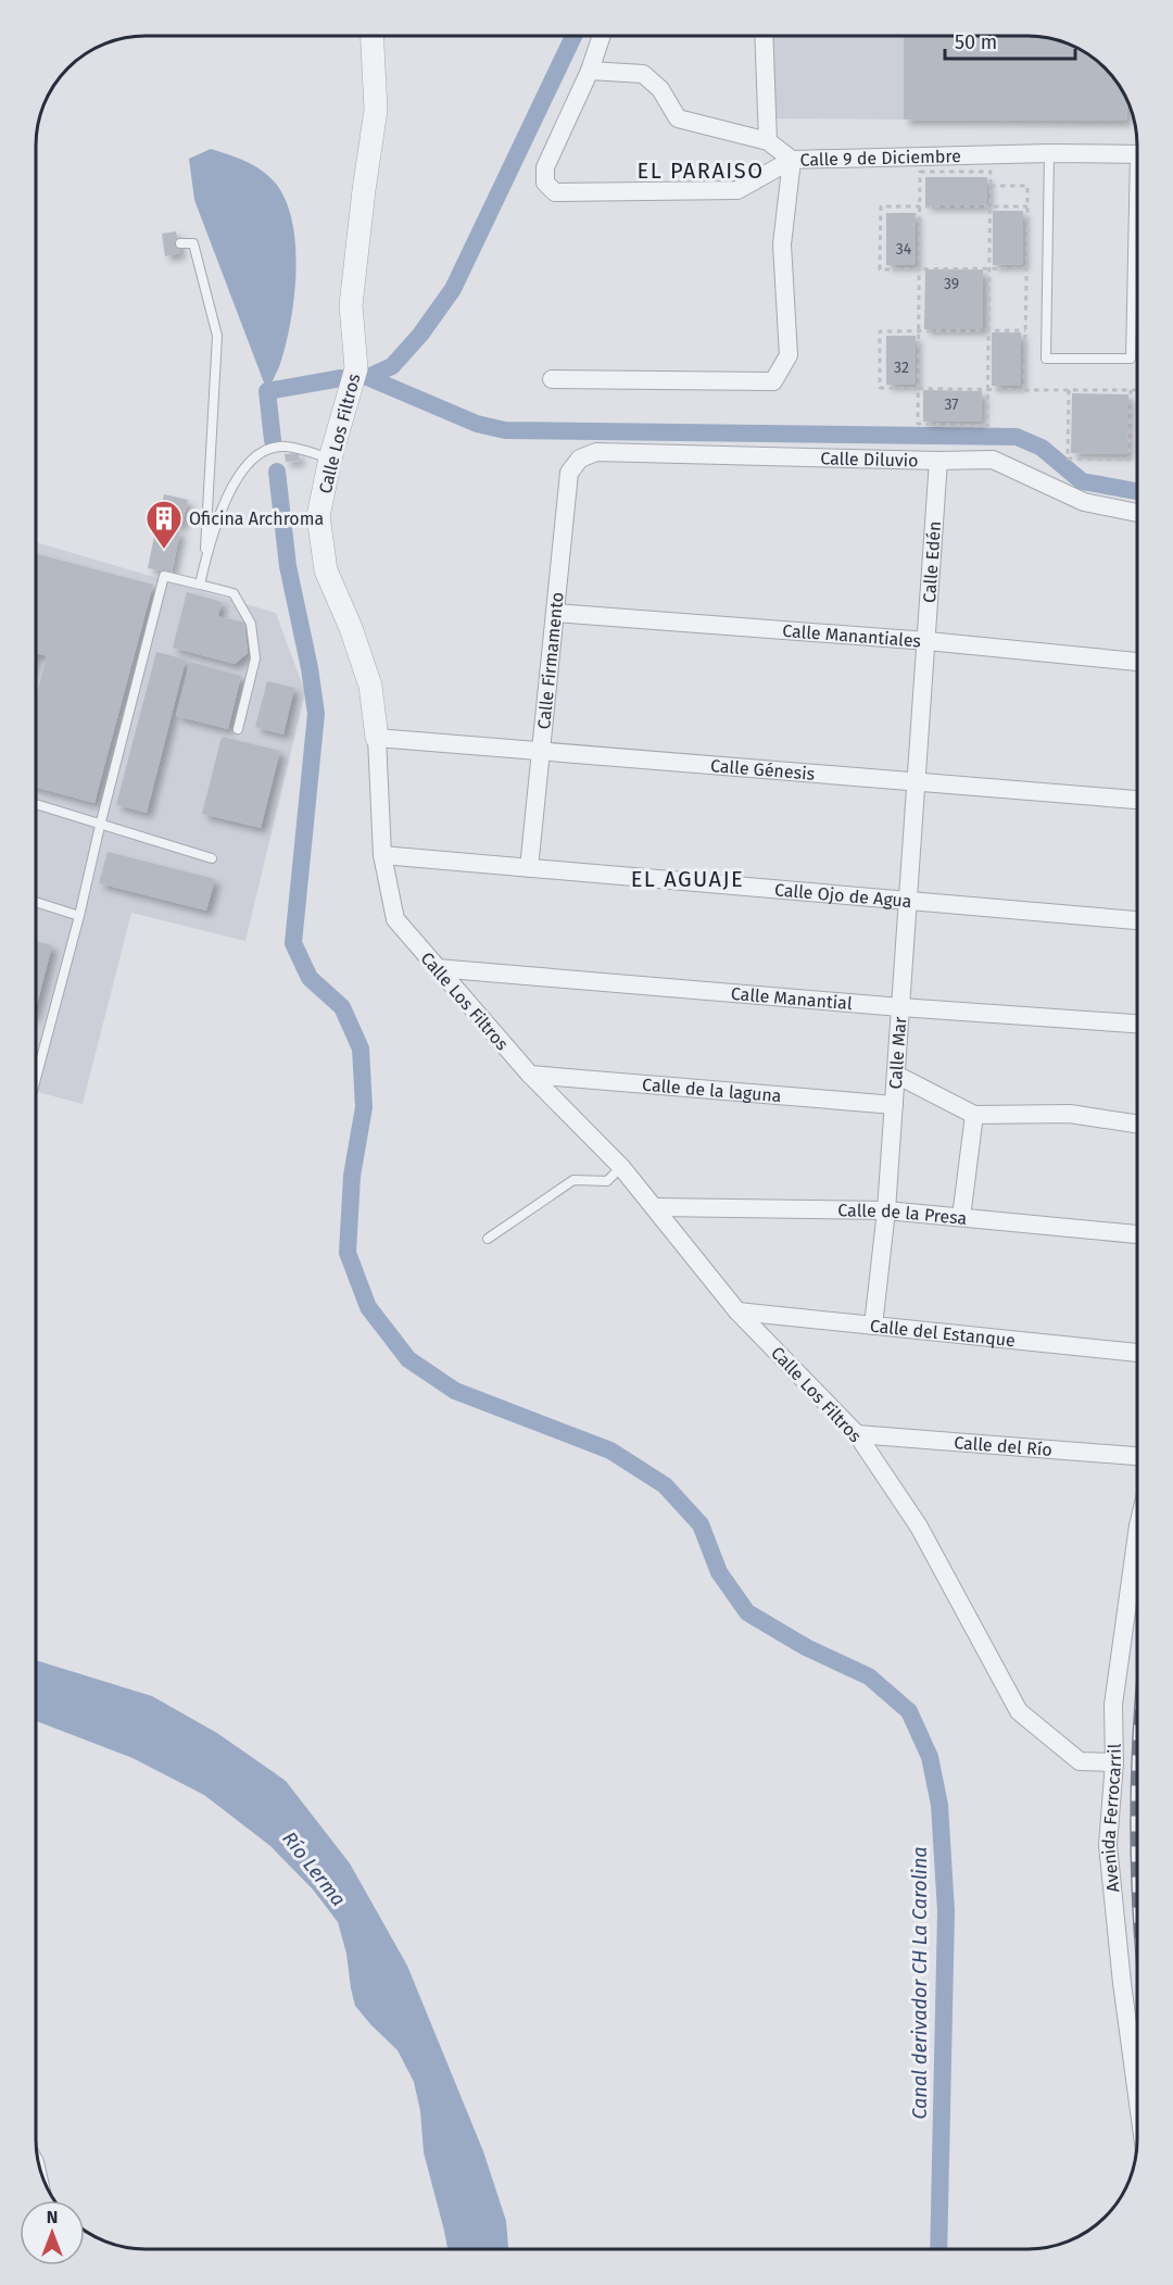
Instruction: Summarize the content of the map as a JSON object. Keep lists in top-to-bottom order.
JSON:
{
  "streets": {
    "street": [
      "Calle 9 de Diciembre",
      "Calle Los Filtros",
      "Calle Diluvio",
      "Calle Edén",
      "Calle Manantiales",
      "Calle Firmamento",
      "Calle Génesis",
      "Calle Ojo de Agua",
      "Calle Manantial",
      "Calle Mar",
      "Calle de la laguna",
      "Calle de la Presa",
      "Calle del Estanque",
      "Calle del Río",
      "Avenida Ferrocarril"
    ]
  },
  "crossings": [
    ["Calle Los Filtros", "Calle Génesis"],
    ["Calle Los Filtros", "Calle Ojo de Agua"],
    ["Calle Los Filtros", "Calle Manantial"],
    ["Calle Los Filtros", "Calle de la laguna"],
    ["Calle Los Filtros", "Calle de la Presa"],
    ["Calle Los Filtros", "Calle del Estanque"],
    ["Calle Los Filtros", "Calle del Río"],
    ["Calle Los Filtros", "Avenida Ferrocarril"],
    ["Calle Diluvio", "Calle Edén"],
    ["Calle Diluvio", "Calle Firmamento"],
    ["Calle Edén", "Calle Manantiales"],
    ["Calle Edén", "Calle Génesis"],
    ["Calle Edén", "Calle Mar"],
    ["Calle Manantiales", "Calle Firmamento"],
    ["Calle Firmamento", "Calle Génesis"],
    ["Calle Firmamento", "Calle Ojo de Agua"],
    ["Calle Génesis", "Calle Mar"],
    ["Calle Ojo de Agua", "Calle Mar"],
    ["Calle Manantial", "Calle Mar"],
    ["Calle Mar", "Calle de la laguna"],
    ["Calle Mar", "Calle de la Presa"],
    ["Calle Mar", "Calle del Estanque"]
  ],
  "districts": ["EL PARAISO", "EL AGUAJE"],
  "water": ["Río Lerma", "Canal derivador CH La Carolina"],
  "places": {
    "building": ["Oficina Archroma"]
  },
  "house_numbers": [
    "34",
    "39",
    "32",
    "37"
  ],
  "scale_bar": "50 m",
  "north": "top"
}
